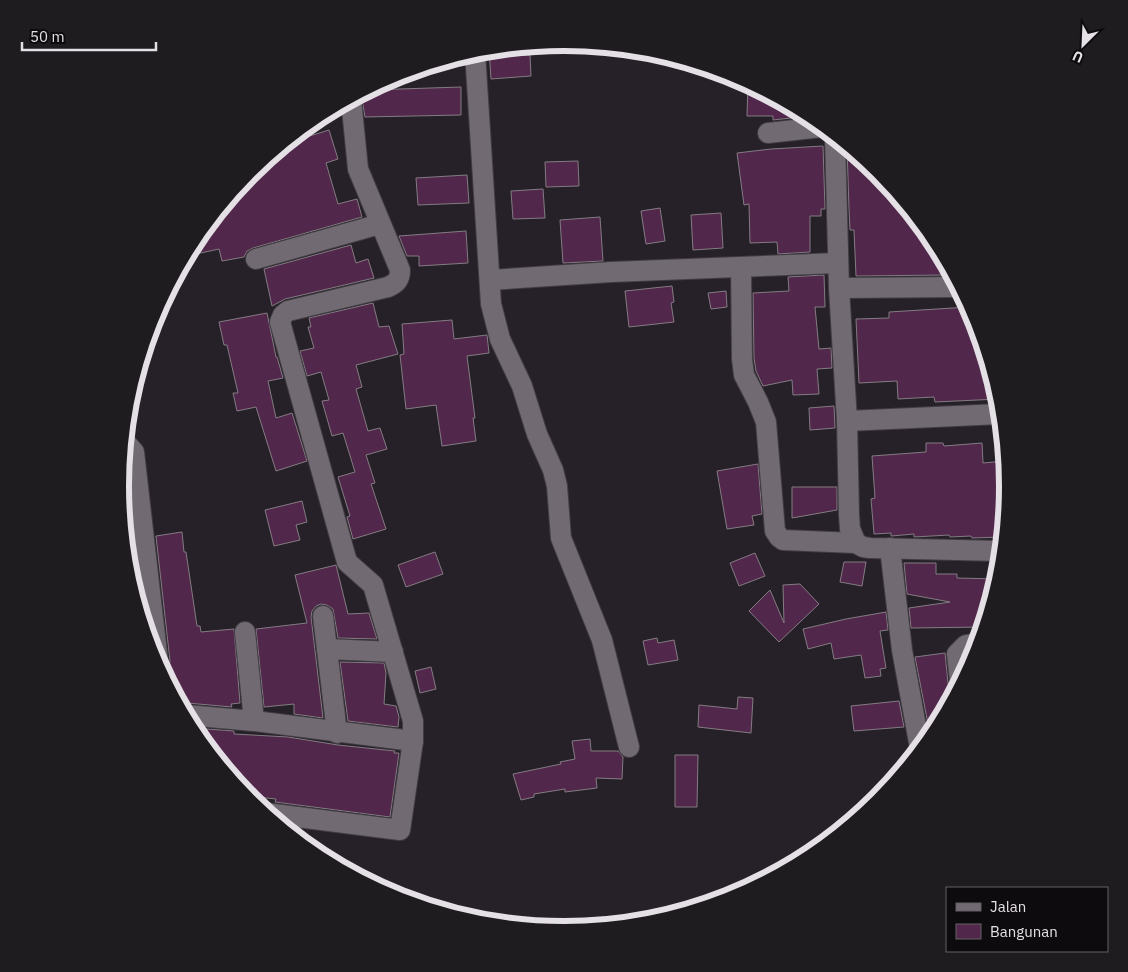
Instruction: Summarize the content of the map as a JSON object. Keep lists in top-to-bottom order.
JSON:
{
  "legend": ["Jalan", "Bangunan"],
  "scale_bar": "50 m",
  "north": "bottom left"
}
